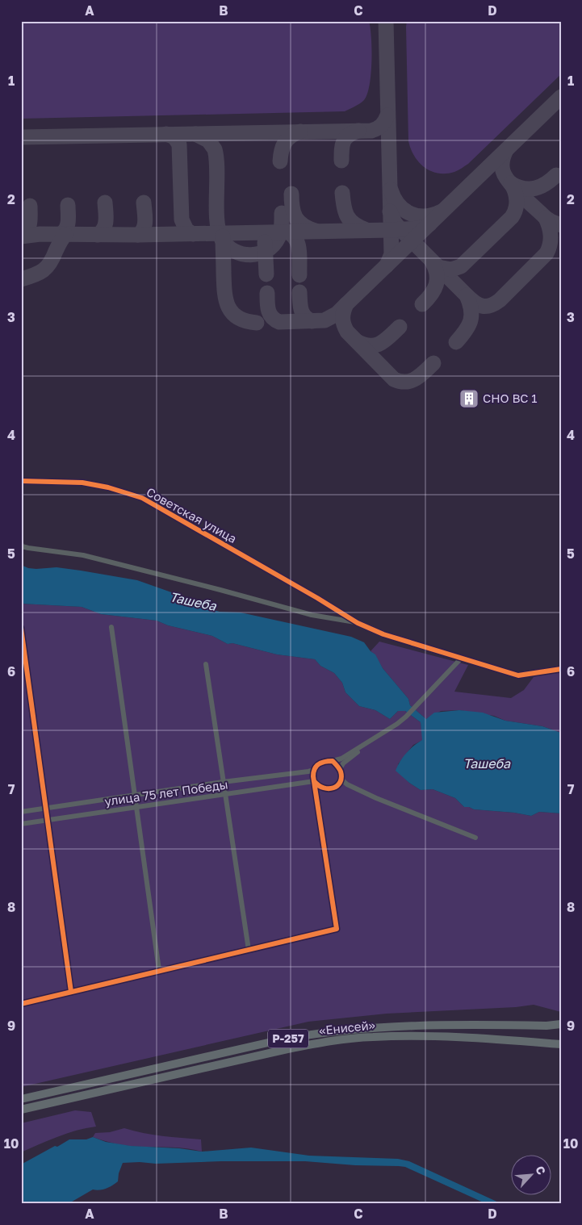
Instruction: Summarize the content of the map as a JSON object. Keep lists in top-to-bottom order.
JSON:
{
  "streets": {
    "highway": ["«Енисей»", "Р-257"],
    "street": ["Советская улица", "улица 75 лет Победы"]
  },
  "water": ["Ташеба"],
  "places": {
    "building": ["СНО ВС 1"]
  },
  "north": "top right",
  "grid": {
    "columns": [
      "A",
      "B",
      "C",
      "D"
    ],
    "rows": [
      "1",
      "2",
      "3",
      "4",
      "5",
      "6",
      "7",
      "8",
      "9",
      "10"
    ]
  }
}
